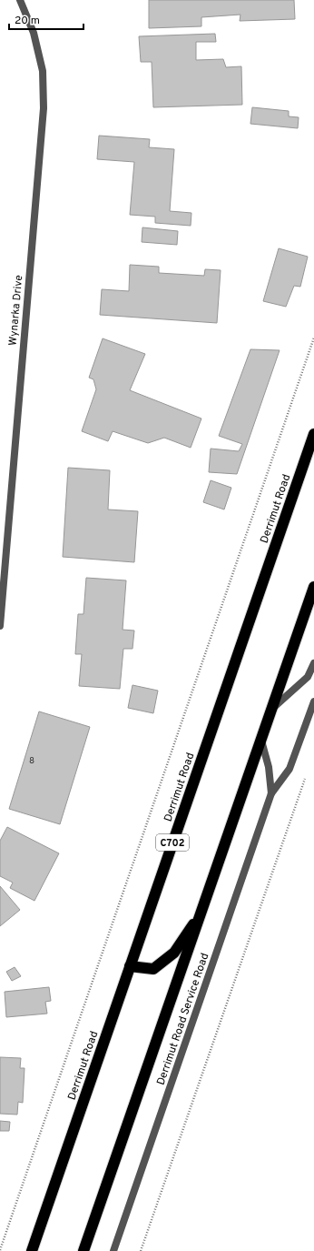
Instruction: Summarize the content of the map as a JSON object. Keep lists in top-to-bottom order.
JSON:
{
  "streets": {
    "highway": ["Derrimut Road", "C702"],
    "street": ["Wynarka Drive", "Derrimut Road Service Road"]
  },
  "house_numbers": ["8"],
  "scale_bar": "20 m"
}
